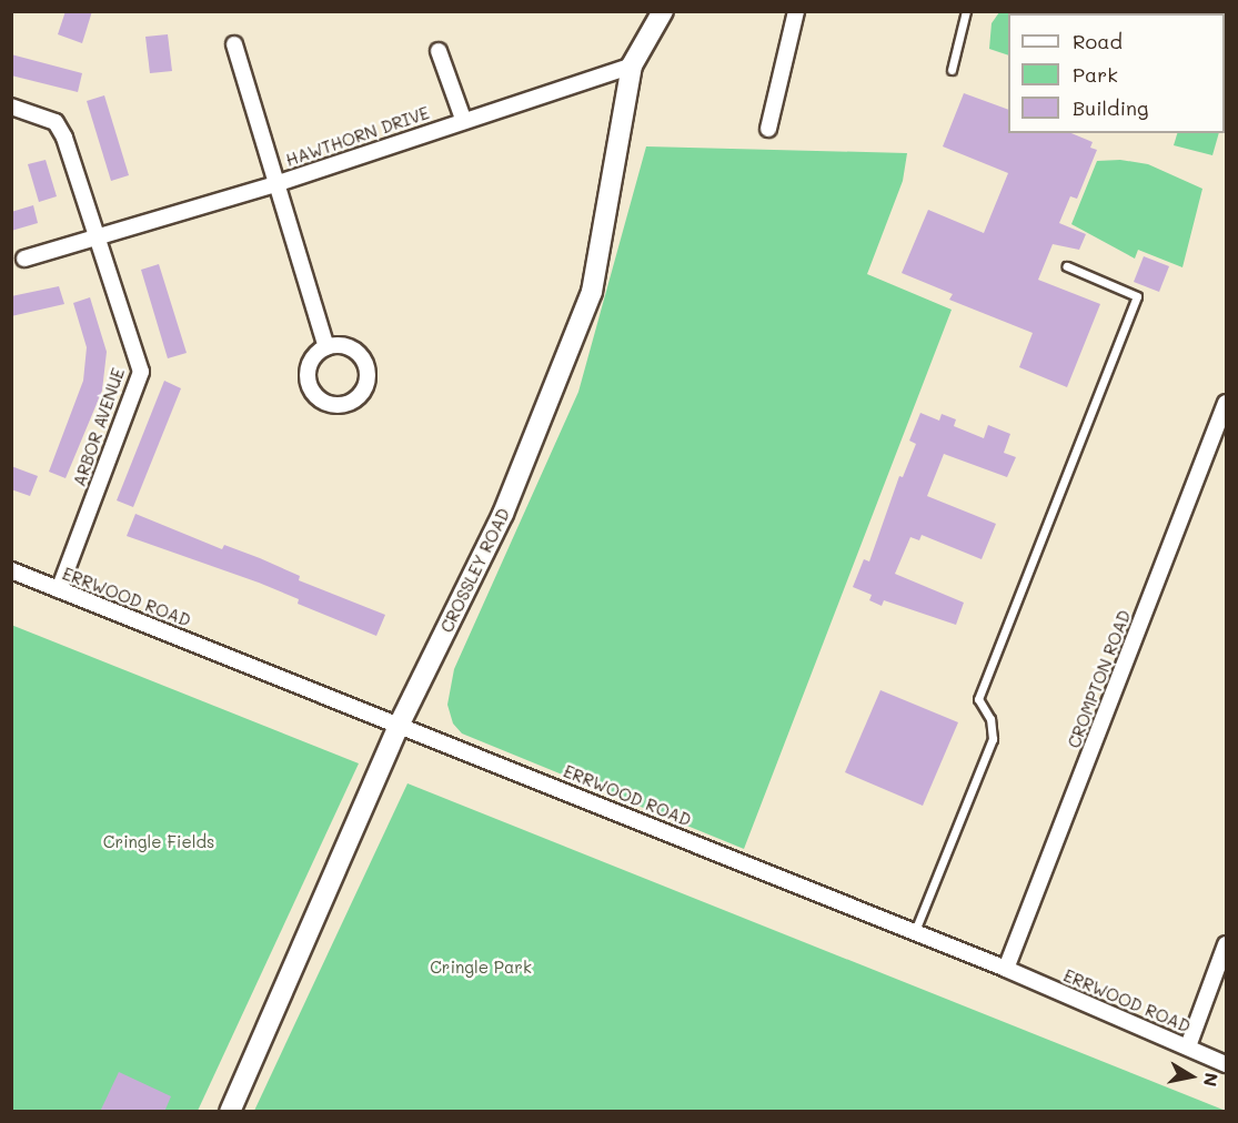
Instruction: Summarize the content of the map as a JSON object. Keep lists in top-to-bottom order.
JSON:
{
  "streets": {
    "street": [
      "HAWTHORN DRIVE",
      "ARBOR AVENUE",
      "CROSSLEY ROAD",
      "ERRWOOD ROAD",
      "CROMPTON ROAD"
    ]
  },
  "crossings": [
    ["HAWTHORN DRIVE", "ARBOR AVENUE"],
    ["HAWTHORN DRIVE", "CROSSLEY ROAD"],
    ["ARBOR AVENUE", "ERRWOOD ROAD"],
    ["CROSSLEY ROAD", "ERRWOOD ROAD"],
    ["ERRWOOD ROAD", "CROMPTON ROAD"]
  ],
  "parks": ["Cringle Fields", "Cringle Park"],
  "legend": ["Road", "Park", "Building"],
  "north": "right"
}
